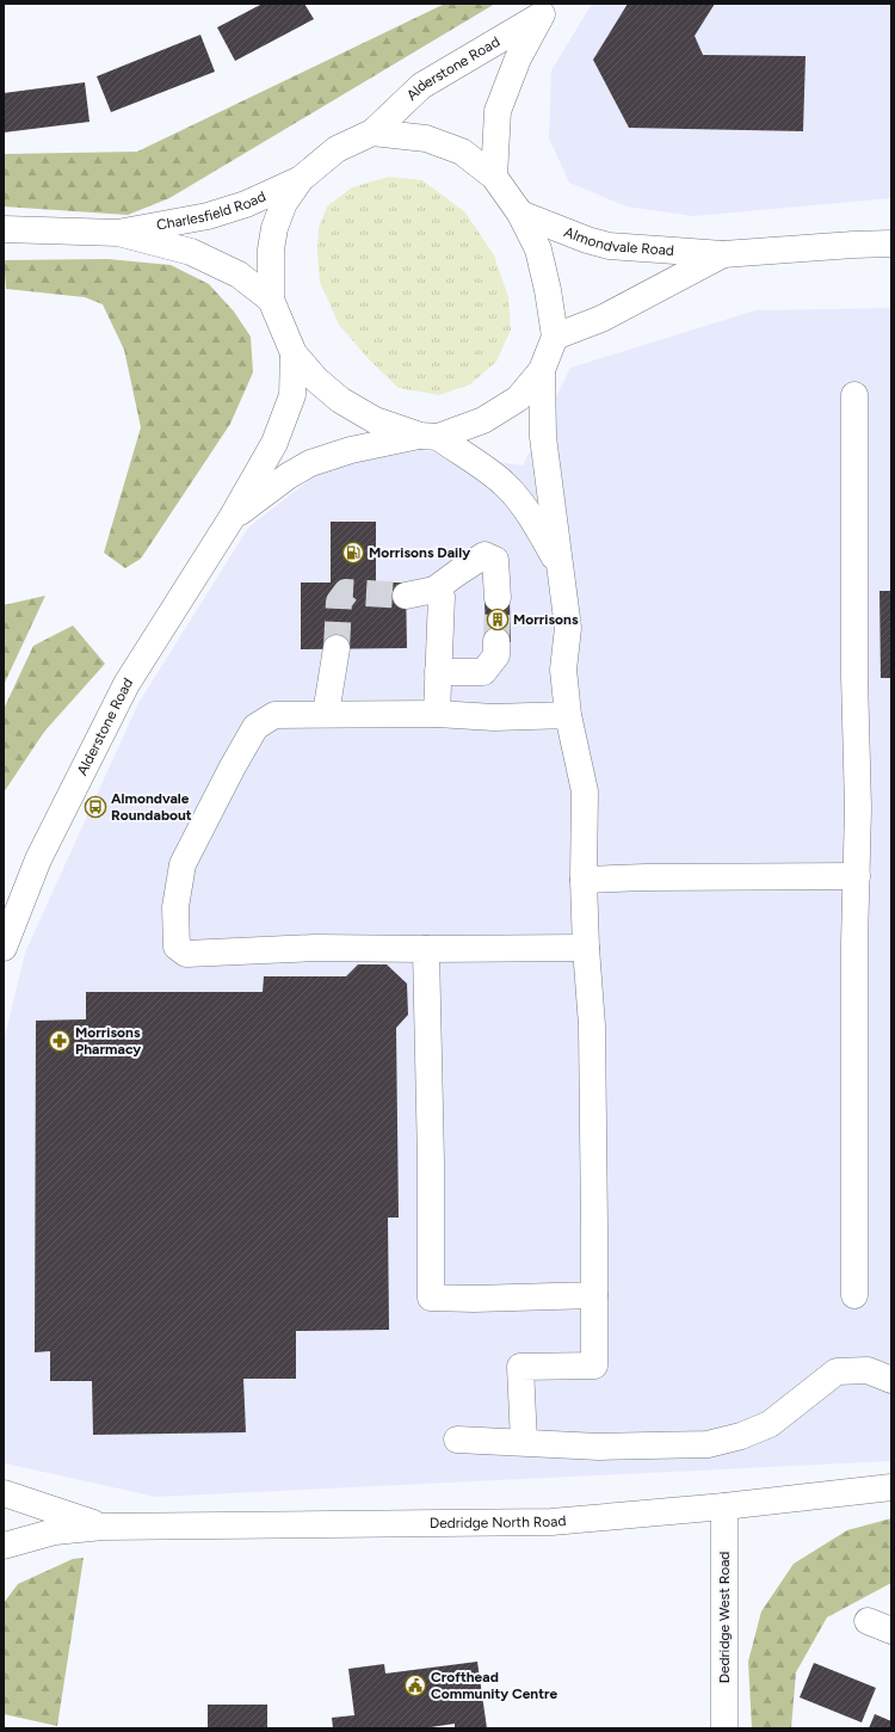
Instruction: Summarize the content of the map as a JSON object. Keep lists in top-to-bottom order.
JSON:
{
  "streets": {
    "street": [
      "Alderstone Road",
      "Charlesfield Road",
      "Almondvale Road",
      "Dedridge North Road",
      "Dedridge West Road"
    ]
  },
  "crossings": [
    ["Dedridge North Road", "Dedridge West Road"]
  ],
  "places": {
    "fuel station": ["Morrisons Daily"],
    "building": ["Morrisons"],
    "bus stop": ["Almondvale Roundabout"],
    "pharmacy": ["Morrisons Pharmacy"],
    "public building": ["Crofthead Community Centre"]
  }
}
